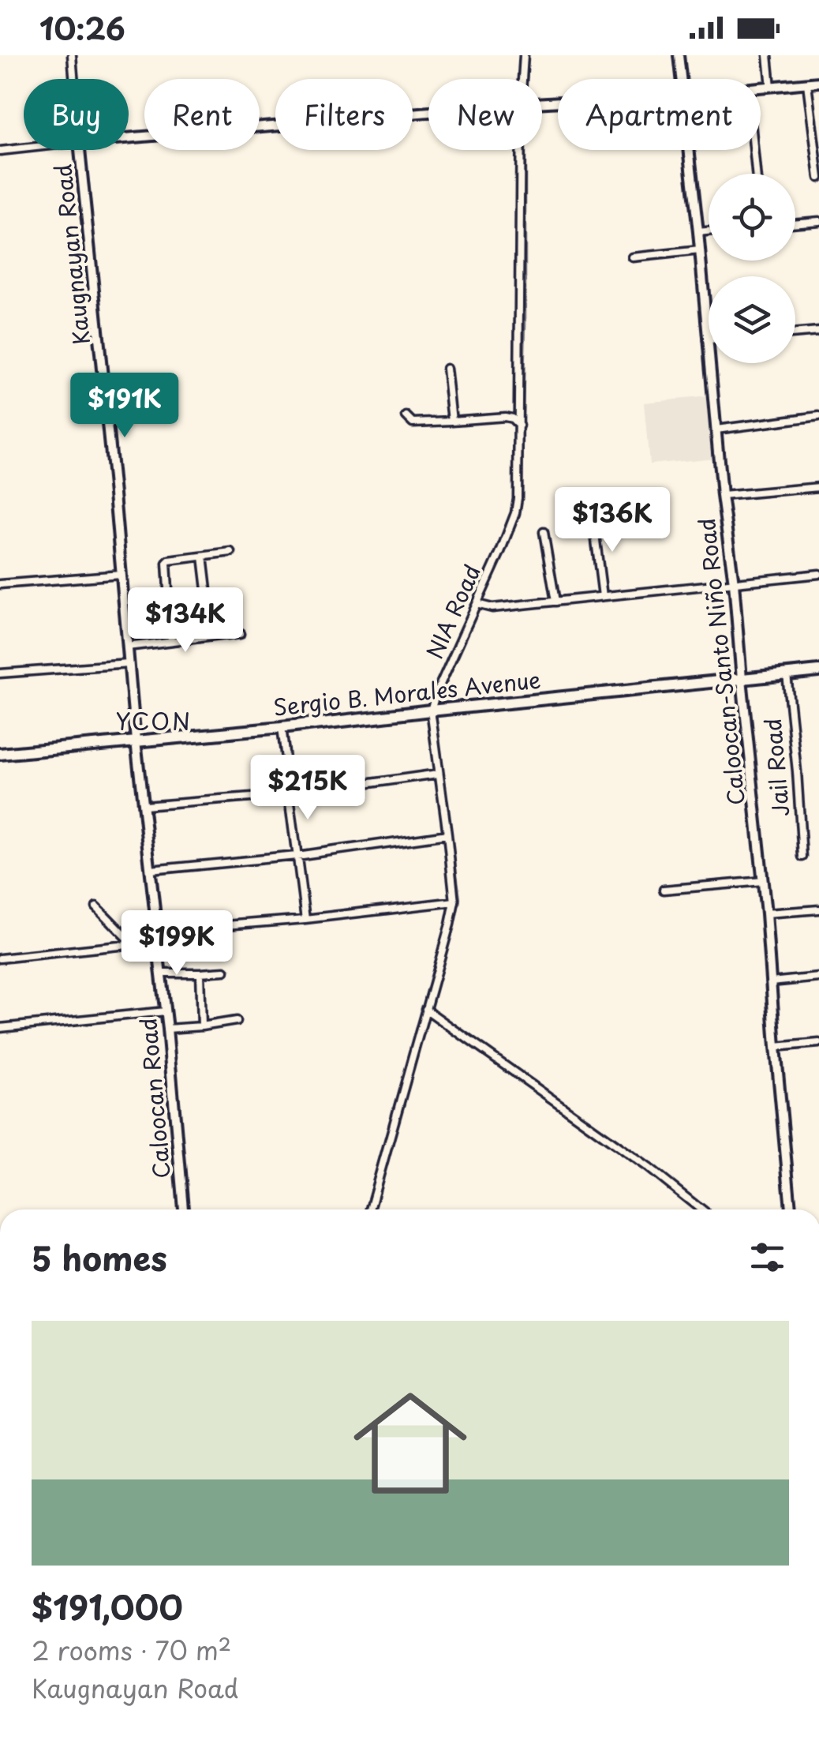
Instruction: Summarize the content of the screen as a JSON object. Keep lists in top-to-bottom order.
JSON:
{
  "streets": {
    "main road": ["Sergio B. Morales Avenue"],
    "street": [
      "Kaugnayan Road",
      "NIA Road",
      "Caloocan-Santo Niño Road",
      "Jail Road",
      "Caloocan Road"
    ]
  },
  "crossings": [
    ["Kaugnayan Road", "Sergio B. Morales Avenue"],
    ["Kaugnayan Road", "Caloocan Road"],
    ["NIA Road", "Sergio B. Morales Avenue"],
    ["Caloocan-Santo Niño Road", "Sergio B. Morales Avenue"],
    ["Sergio B. Morales Avenue", "Jail Road"],
    ["Sergio B. Morales Avenue", "Caloocan Road"]
  ],
  "districts": ["YCON"],
  "page": {
    "status": "10:26",
    "chip": [
      "Buy",
      "Rent",
      "Filters",
      "New",
      "Apartment"
    ],
    "price": [
      "$191K",
      "$136K",
      "$134K",
      "$215K",
      "$199K"
    ],
    "heading": "5 homes",
    "list": [
      {
        "name": "$191,000",
        "note": "2 rooms · 70 m² · Kaugnayan Road"
      }
    ]
  }
}
